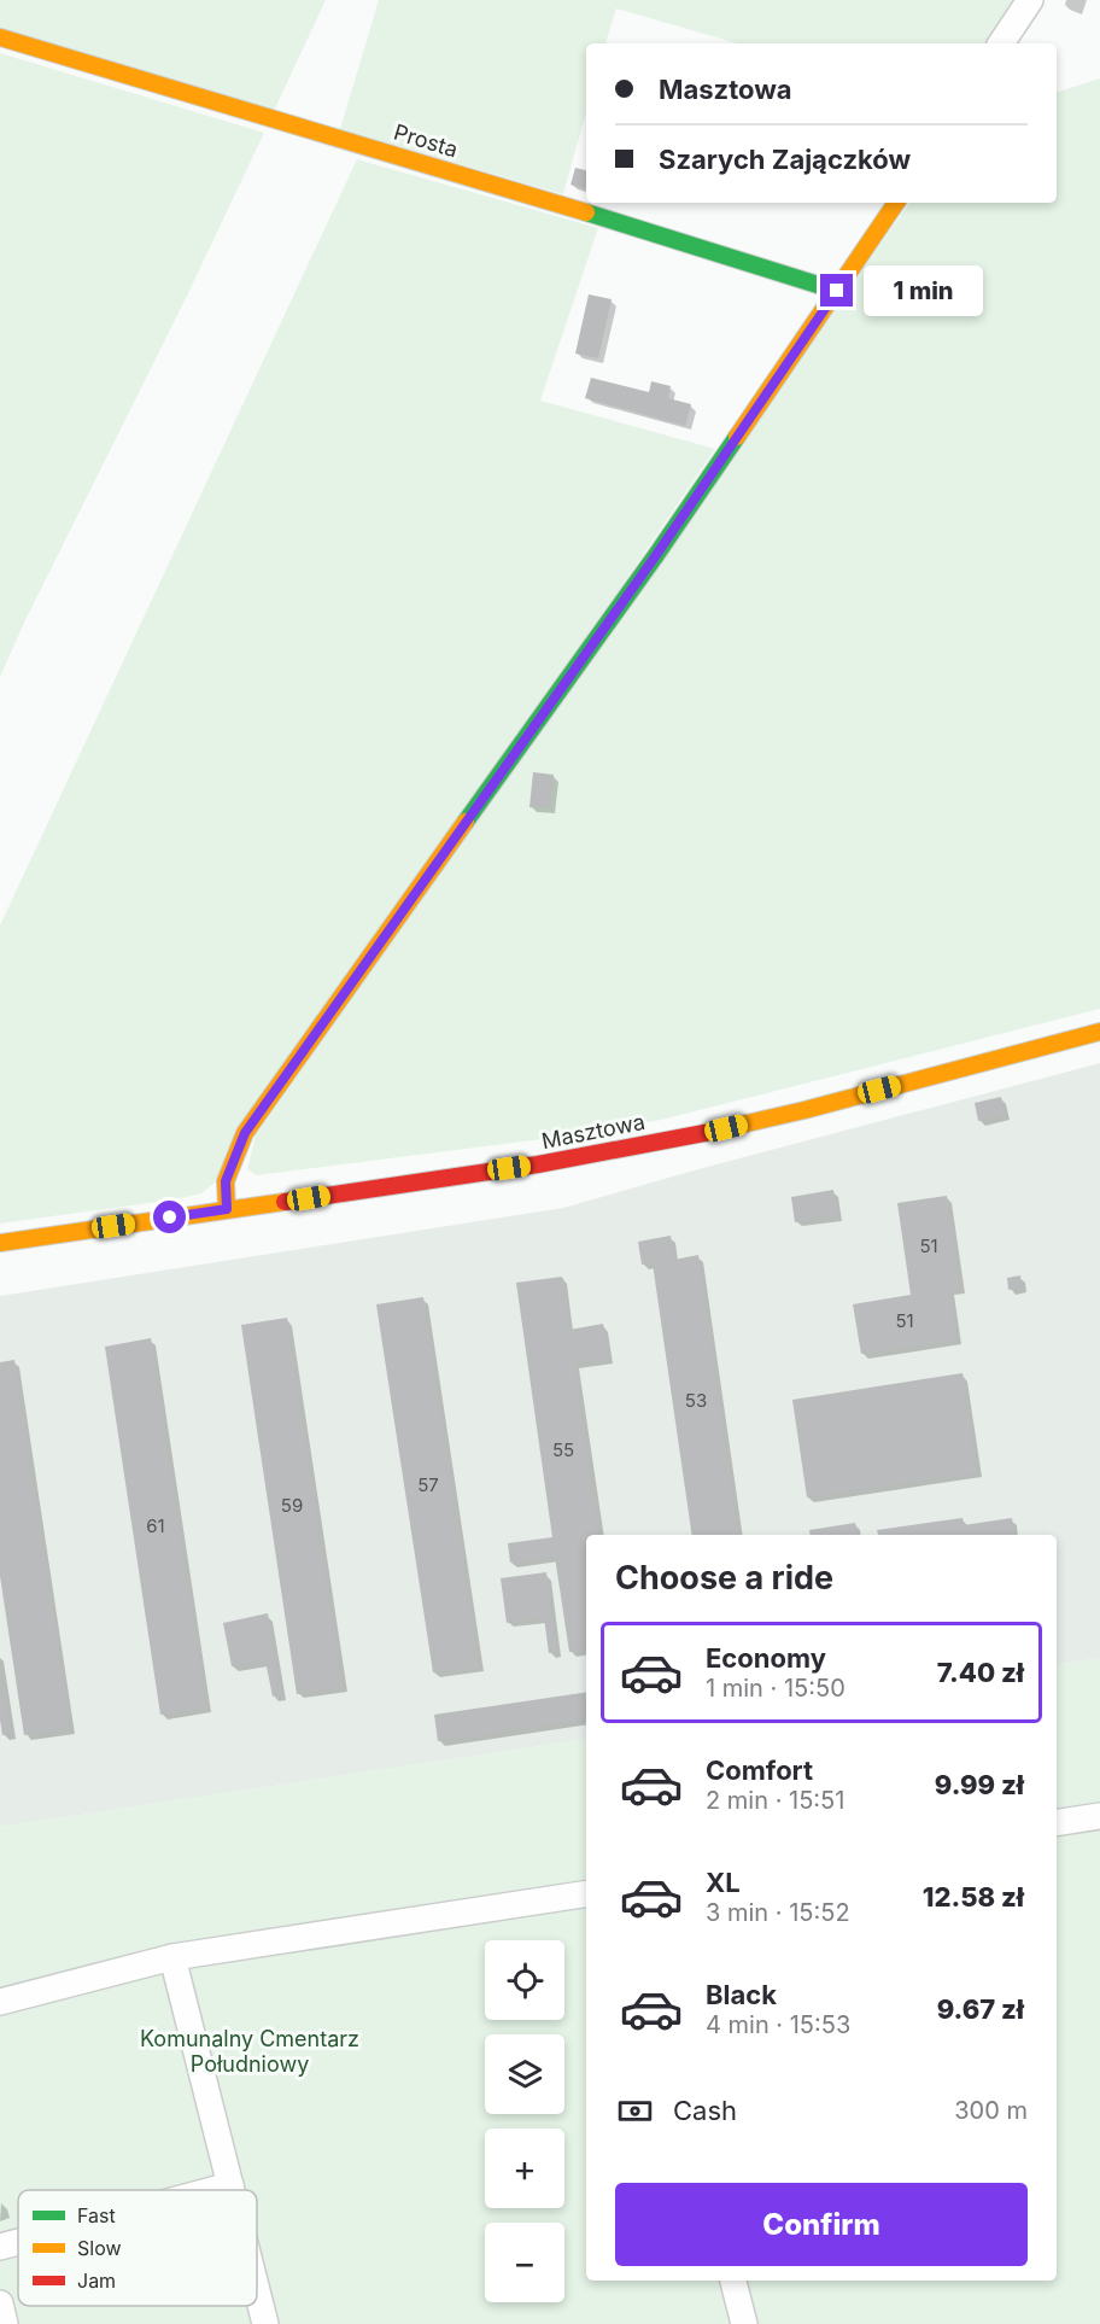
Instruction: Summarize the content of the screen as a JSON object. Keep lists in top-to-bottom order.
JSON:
{
  "streets": {
    "street": ["Prosta", "Masztowa"]
  },
  "parks": ["Komunalny Cmentarz Południowy"],
  "house_numbers": [
    "51",
    "51",
    "53",
    "55",
    "57",
    "59",
    "61"
  ],
  "legend": ["Fast", "Slow", "Jam"],
  "page": {
    "banner": ["Masztowa", "Szarych Zajączków"],
    "bubble": "1 min",
    "heading": "Choose a ride",
    "list": [
      {
        "name": "Economy",
        "note": "1 min · 15:50",
        "value": "7.40 zł"
      },
      {
        "name": "Comfort",
        "note": "2 min · 15:51",
        "value": "9.99 zł"
      },
      {
        "name": "XL",
        "note": "3 min · 15:52",
        "value": "12.58 zł"
      },
      {
        "name": "Black",
        "note": "4 min · 15:53",
        "value": "9.67 zł"
      }
    ],
    "map_buttons": ["+", "−"],
    "pay": ["Cash", "300 m"],
    "buttons": "Confirm"
  }
}
